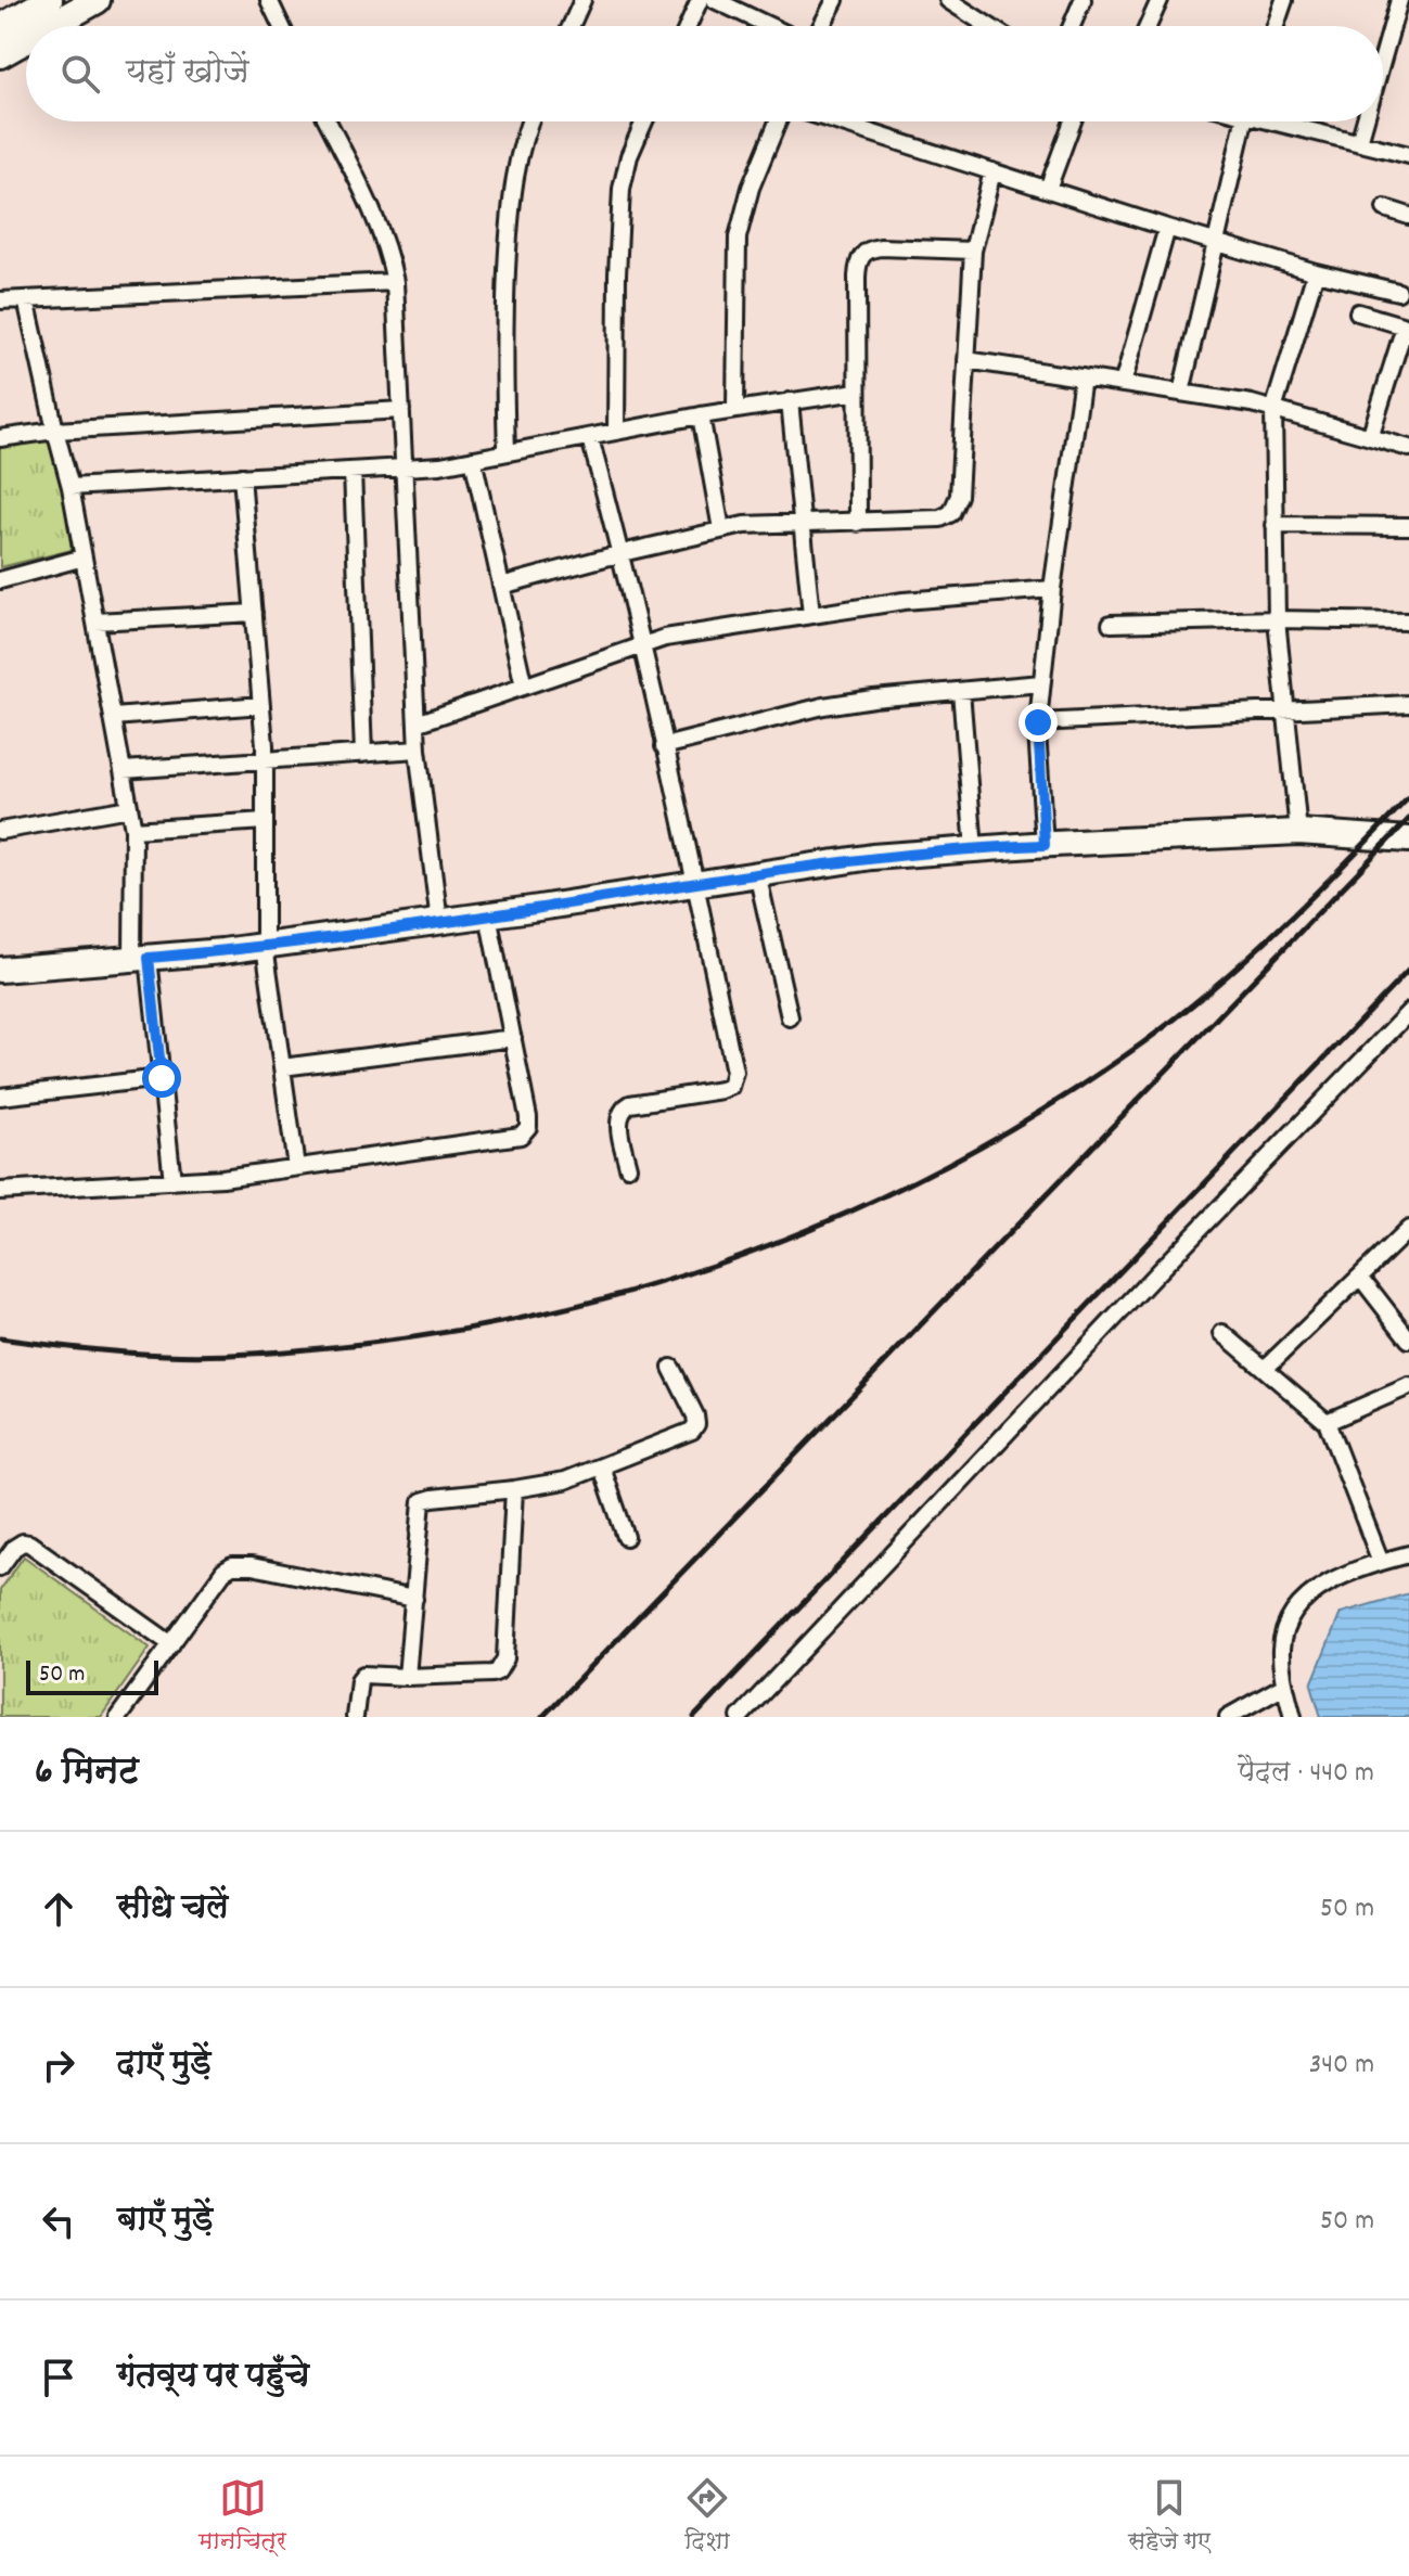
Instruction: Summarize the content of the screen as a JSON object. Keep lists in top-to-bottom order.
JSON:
{
  "scale_bar": "50 m",
  "page": {
    "search": "यहाँ खोजें",
    "scale": "50 m",
    "heading": ["6 मिनट", "पैदल · 440 m"],
    "list": [
      ["सीधे चलें", "50 m"],
      ["दाएँ मुड़ें", "340 m"],
      ["बाएँ मुड़ें", "50 m"],
      "गंतव्य पर पहुँचे"
    ],
    "nav": ["मानचित्र", "दिशा", "सहेजे गए"]
  }
}
